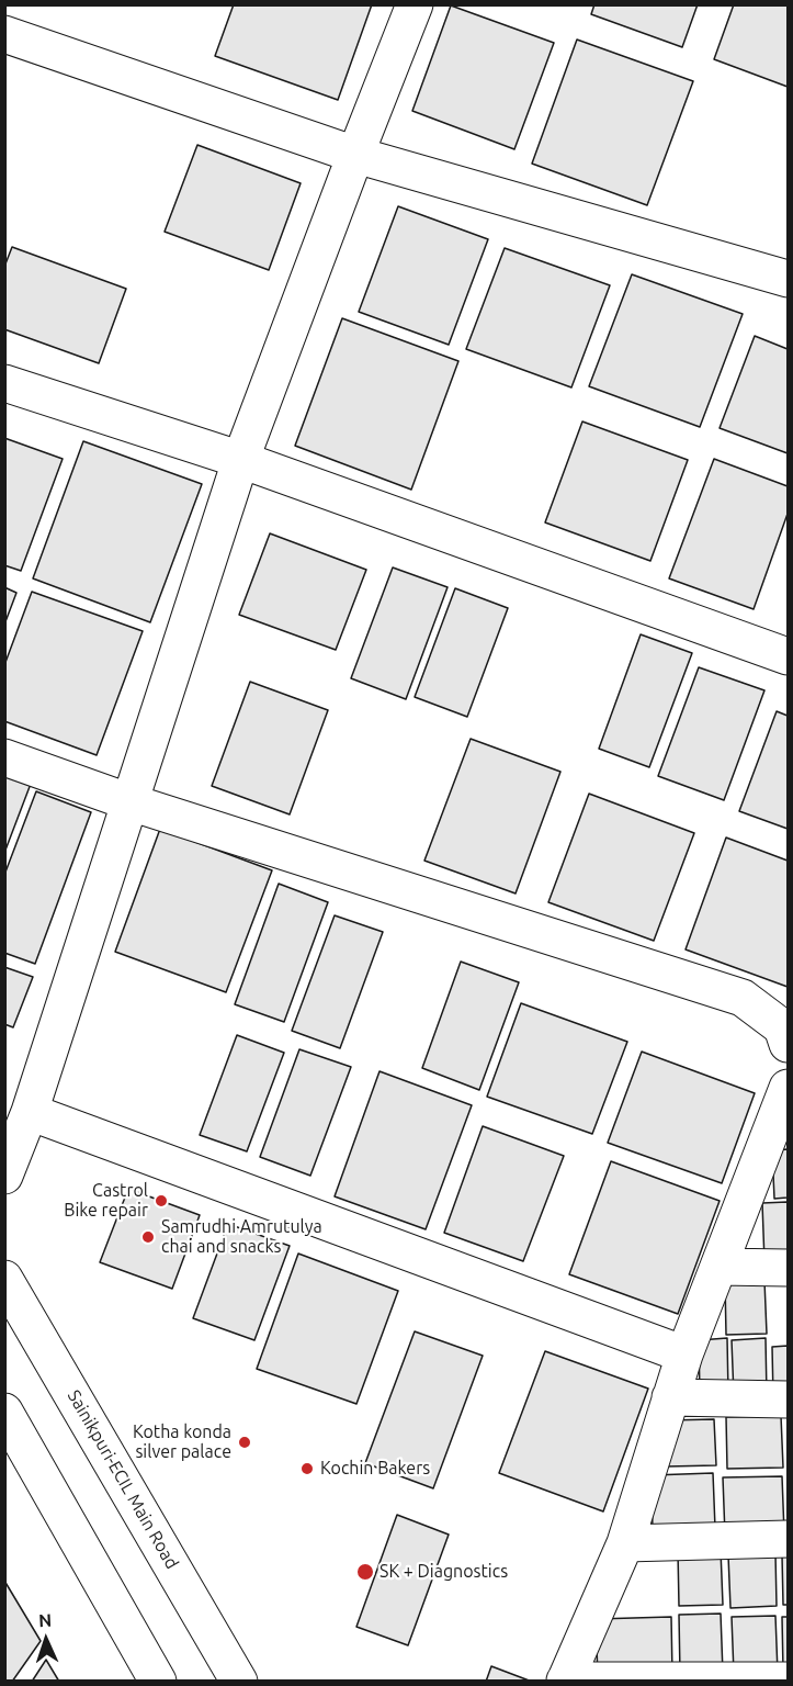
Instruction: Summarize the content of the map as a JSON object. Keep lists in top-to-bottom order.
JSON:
{
  "streets": {
    "street": ["Sainikpuri-ECIL Main Road"]
  },
  "places": [
    "Castrol Bike repair",
    "Samrudhi Amrutulya chai and snacks",
    "Kotha konda silver palace",
    "Kochin Bakers",
    "SK + Diagnostics"
  ],
  "north": "top"
}
